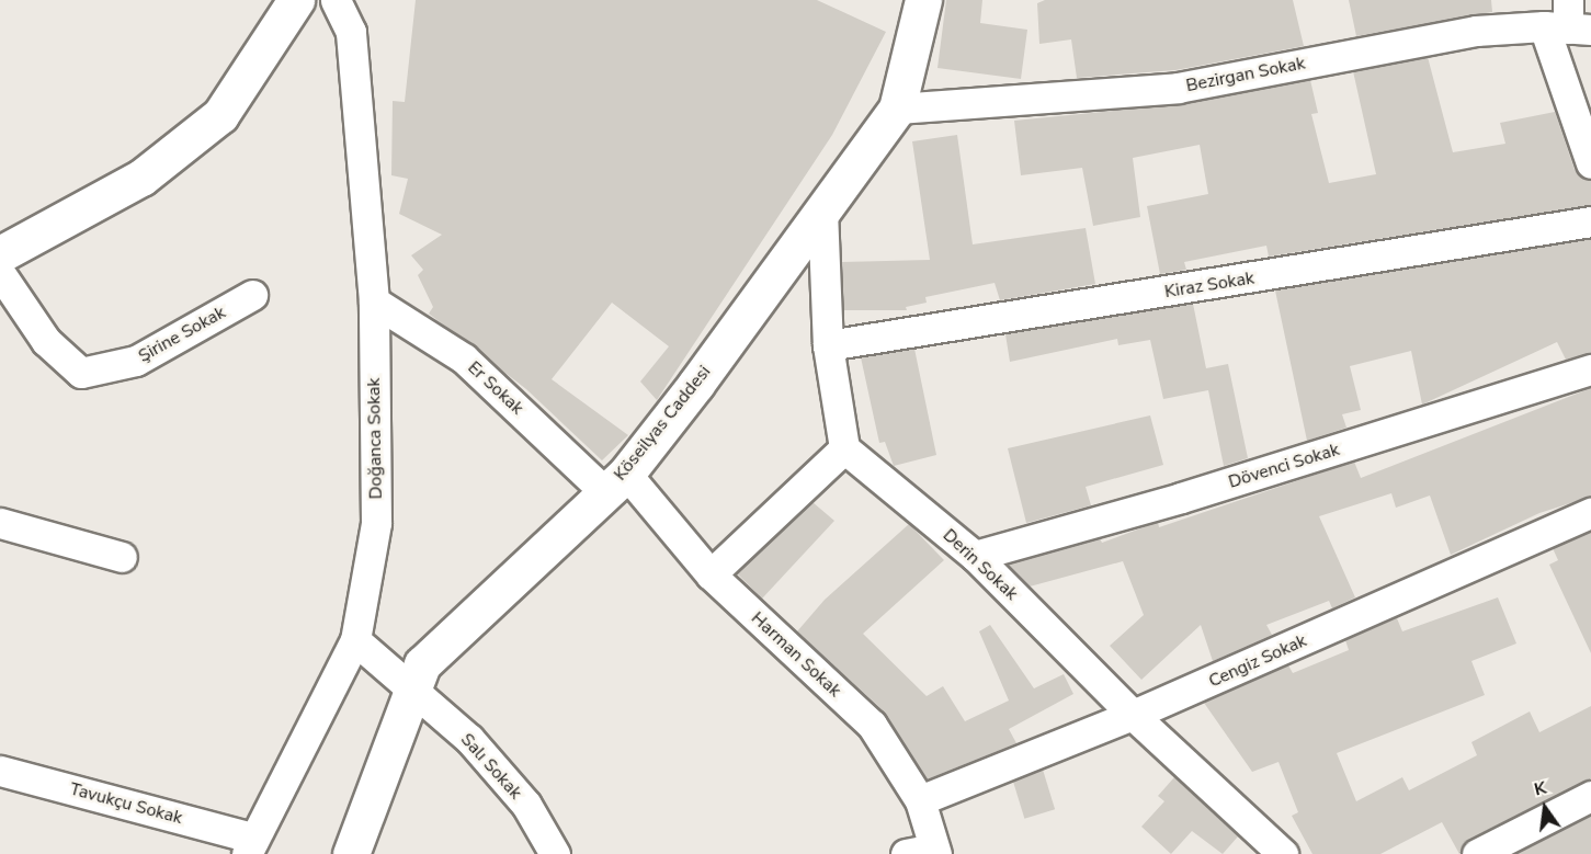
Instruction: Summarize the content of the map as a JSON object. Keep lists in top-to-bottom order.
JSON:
{
  "streets": {
    "street": [
      "Bezirgan Sokak",
      "Kiraz Sokak",
      "Şirine Sokak",
      "Er Sokak",
      "Köseilyas Caddesi",
      "Doğanca Sokak",
      "Dövenci Sokak",
      "Derin Sokak",
      "Harman Sokak",
      "Cengiz Sokak",
      "Salı Sokak",
      "Tavukçu Sokak"
    ]
  },
  "crossings": [
    ["Bezirgan Sokak", "Köseilyas Caddesi"],
    ["Er Sokak", "Köseilyas Caddesi"],
    ["Er Sokak", "Doğanca Sokak"],
    ["Er Sokak", "Harman Sokak"],
    ["Köseilyas Caddesi", "Harman Sokak"],
    ["Köseilyas Caddesi", "Salı Sokak"],
    ["Doğanca Sokak", "Salı Sokak"],
    ["Doğanca Sokak", "Tavukçu Sokak"],
    ["Dövenci Sokak", "Derin Sokak"],
    ["Derin Sokak", "Cengiz Sokak"],
    ["Harman Sokak", "Cengiz Sokak"]
  ],
  "north": "top"
}
